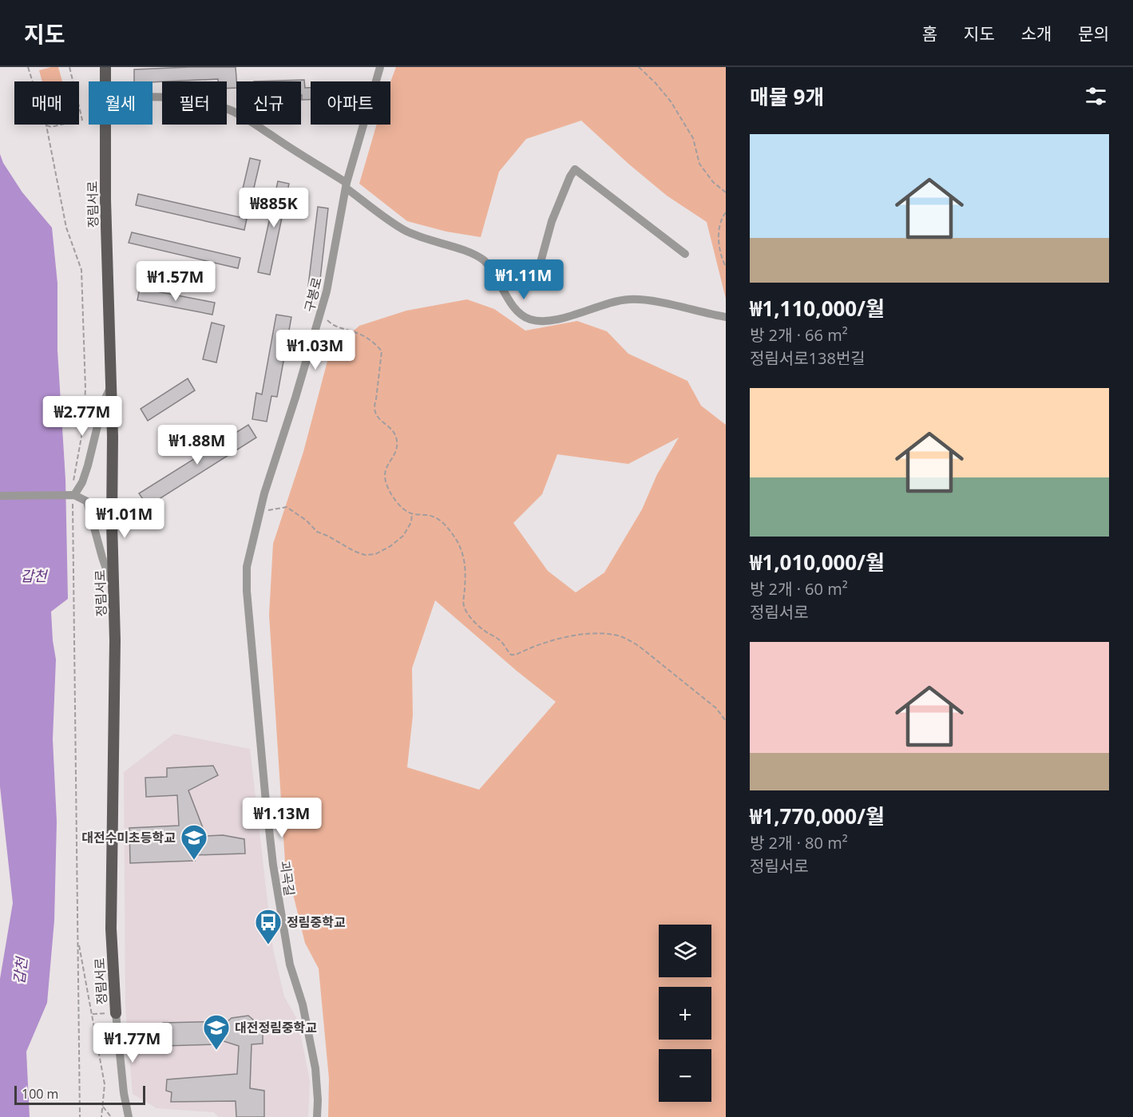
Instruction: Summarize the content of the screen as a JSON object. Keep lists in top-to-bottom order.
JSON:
{
  "streets": {
    "main road": ["정림서로"],
    "street": ["구봉로", "괴곡길"]
  },
  "crossings": [
    ["구봉로", "괴곡길"]
  ],
  "water": ["갑천"],
  "places": {
    "school or university": ["대전수미초등학교", "대전정림중학교"],
    "bus stop": ["정림중학교"]
  },
  "scale_bar": "100 m",
  "page": {
    "header": "지도",
    "nav": [
      "홈",
      "지도",
      "소개",
      "문의"
    ],
    "heading": "매물 9개",
    "chip": [
      "매매",
      "월세",
      "필터",
      "신규",
      "아파트"
    ],
    "list": [
      {
        "name": "₩1,110,000/월",
        "note": "방 2개 · 66 m² · 정림서로138번길"
      },
      {
        "name": "₩1,010,000/월",
        "note": "방 2개 · 60 m² · 정림서로"
      },
      {
        "name": "₩1,770,000/월",
        "note": "방 2개 · 80 m² · 정림서로"
      }
    ],
    "price": [
      "₩885K",
      "₩1.11M",
      "₩1.57M",
      "₩1.03M",
      "₩2.77M",
      "₩1.88M",
      "₩1.01M",
      "₩1.13M",
      "₩1.77M"
    ],
    "map_buttons": ["+", "−"],
    "scale": "100 m"
  }
}
